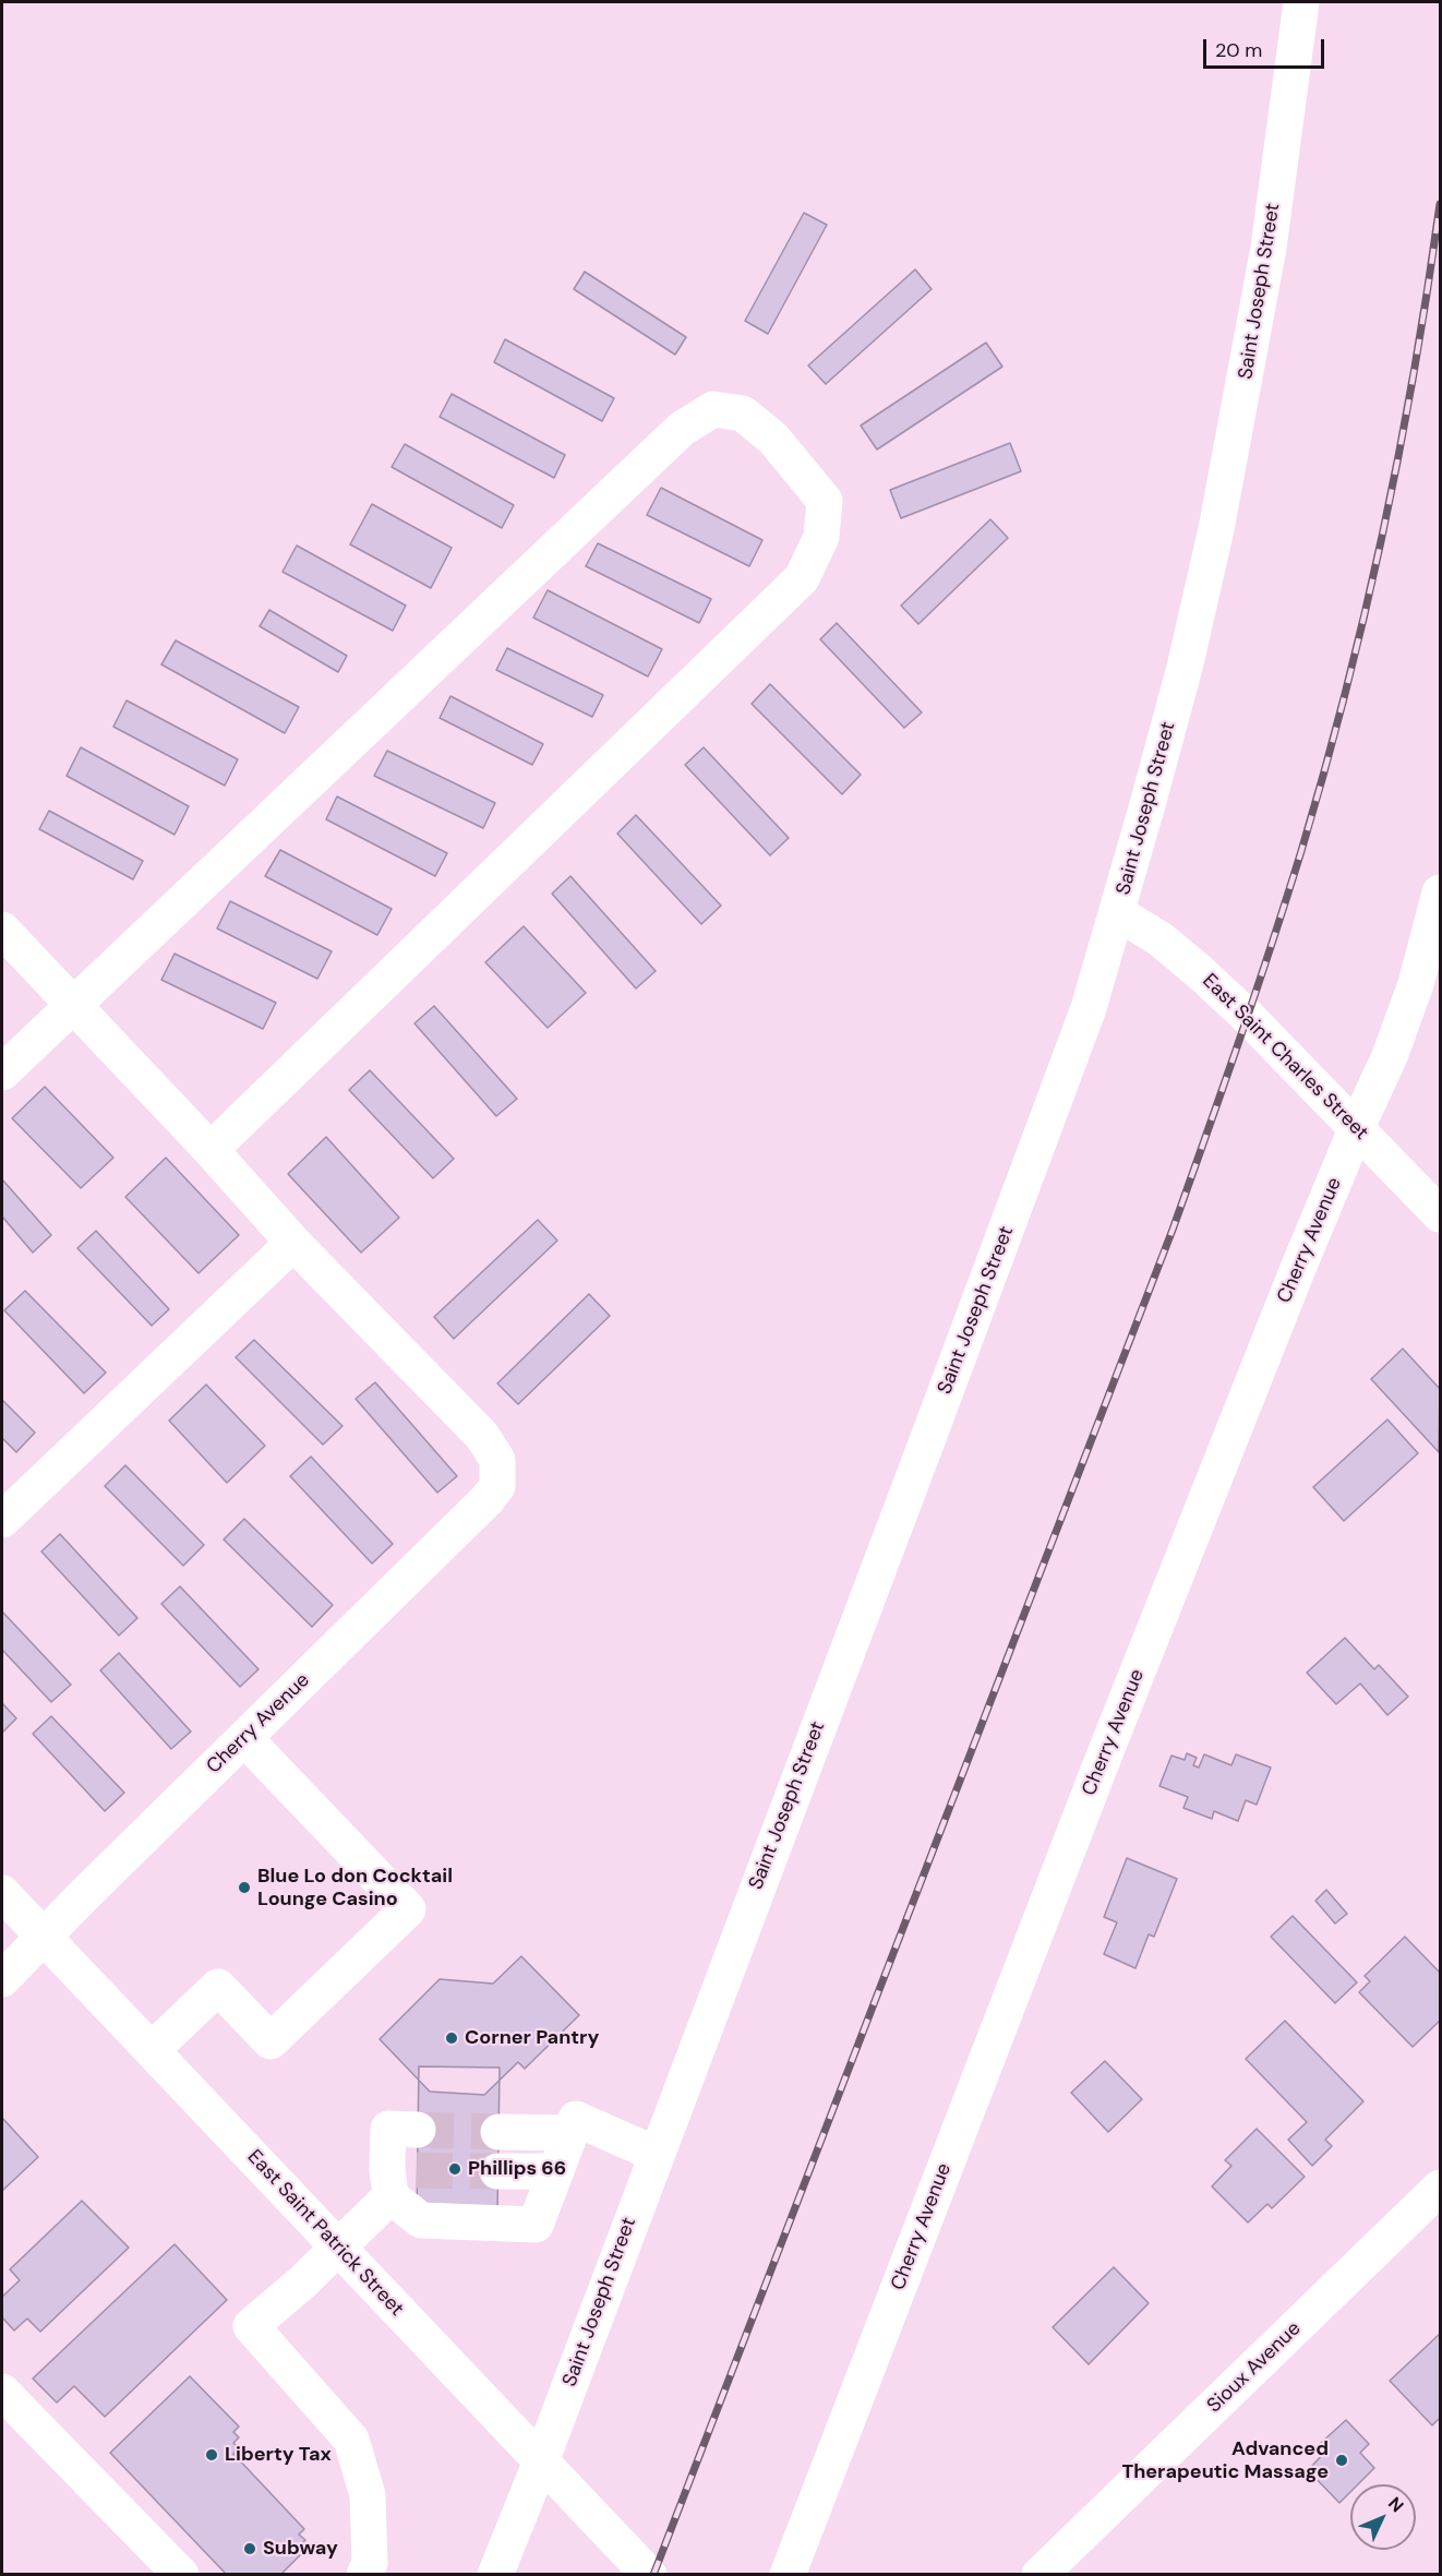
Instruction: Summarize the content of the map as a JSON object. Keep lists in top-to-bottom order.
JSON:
{
  "streets": {
    "street": [
      "Saint Joseph Street",
      "East Saint Charles Street",
      "Cherry Avenue",
      "East Saint Patrick Street",
      "Sioux Avenue"
    ]
  },
  "crossings": [
    ["Saint Joseph Street", "East Saint Charles Street"],
    ["Saint Joseph Street", "East Saint Patrick Street"],
    ["East Saint Charles Street", "Cherry Avenue"],
    ["Cherry Avenue", "East Saint Patrick Street"]
  ],
  "places": [
    "Blue Lo don Cocktail Lounge Casino",
    "Corner Pantry",
    "Phillips 66",
    "Liberty Tax",
    "Advanced Therapeutic Massage",
    "Subway"
  ],
  "scale_bar": "20 m",
  "north": "top right"
}
